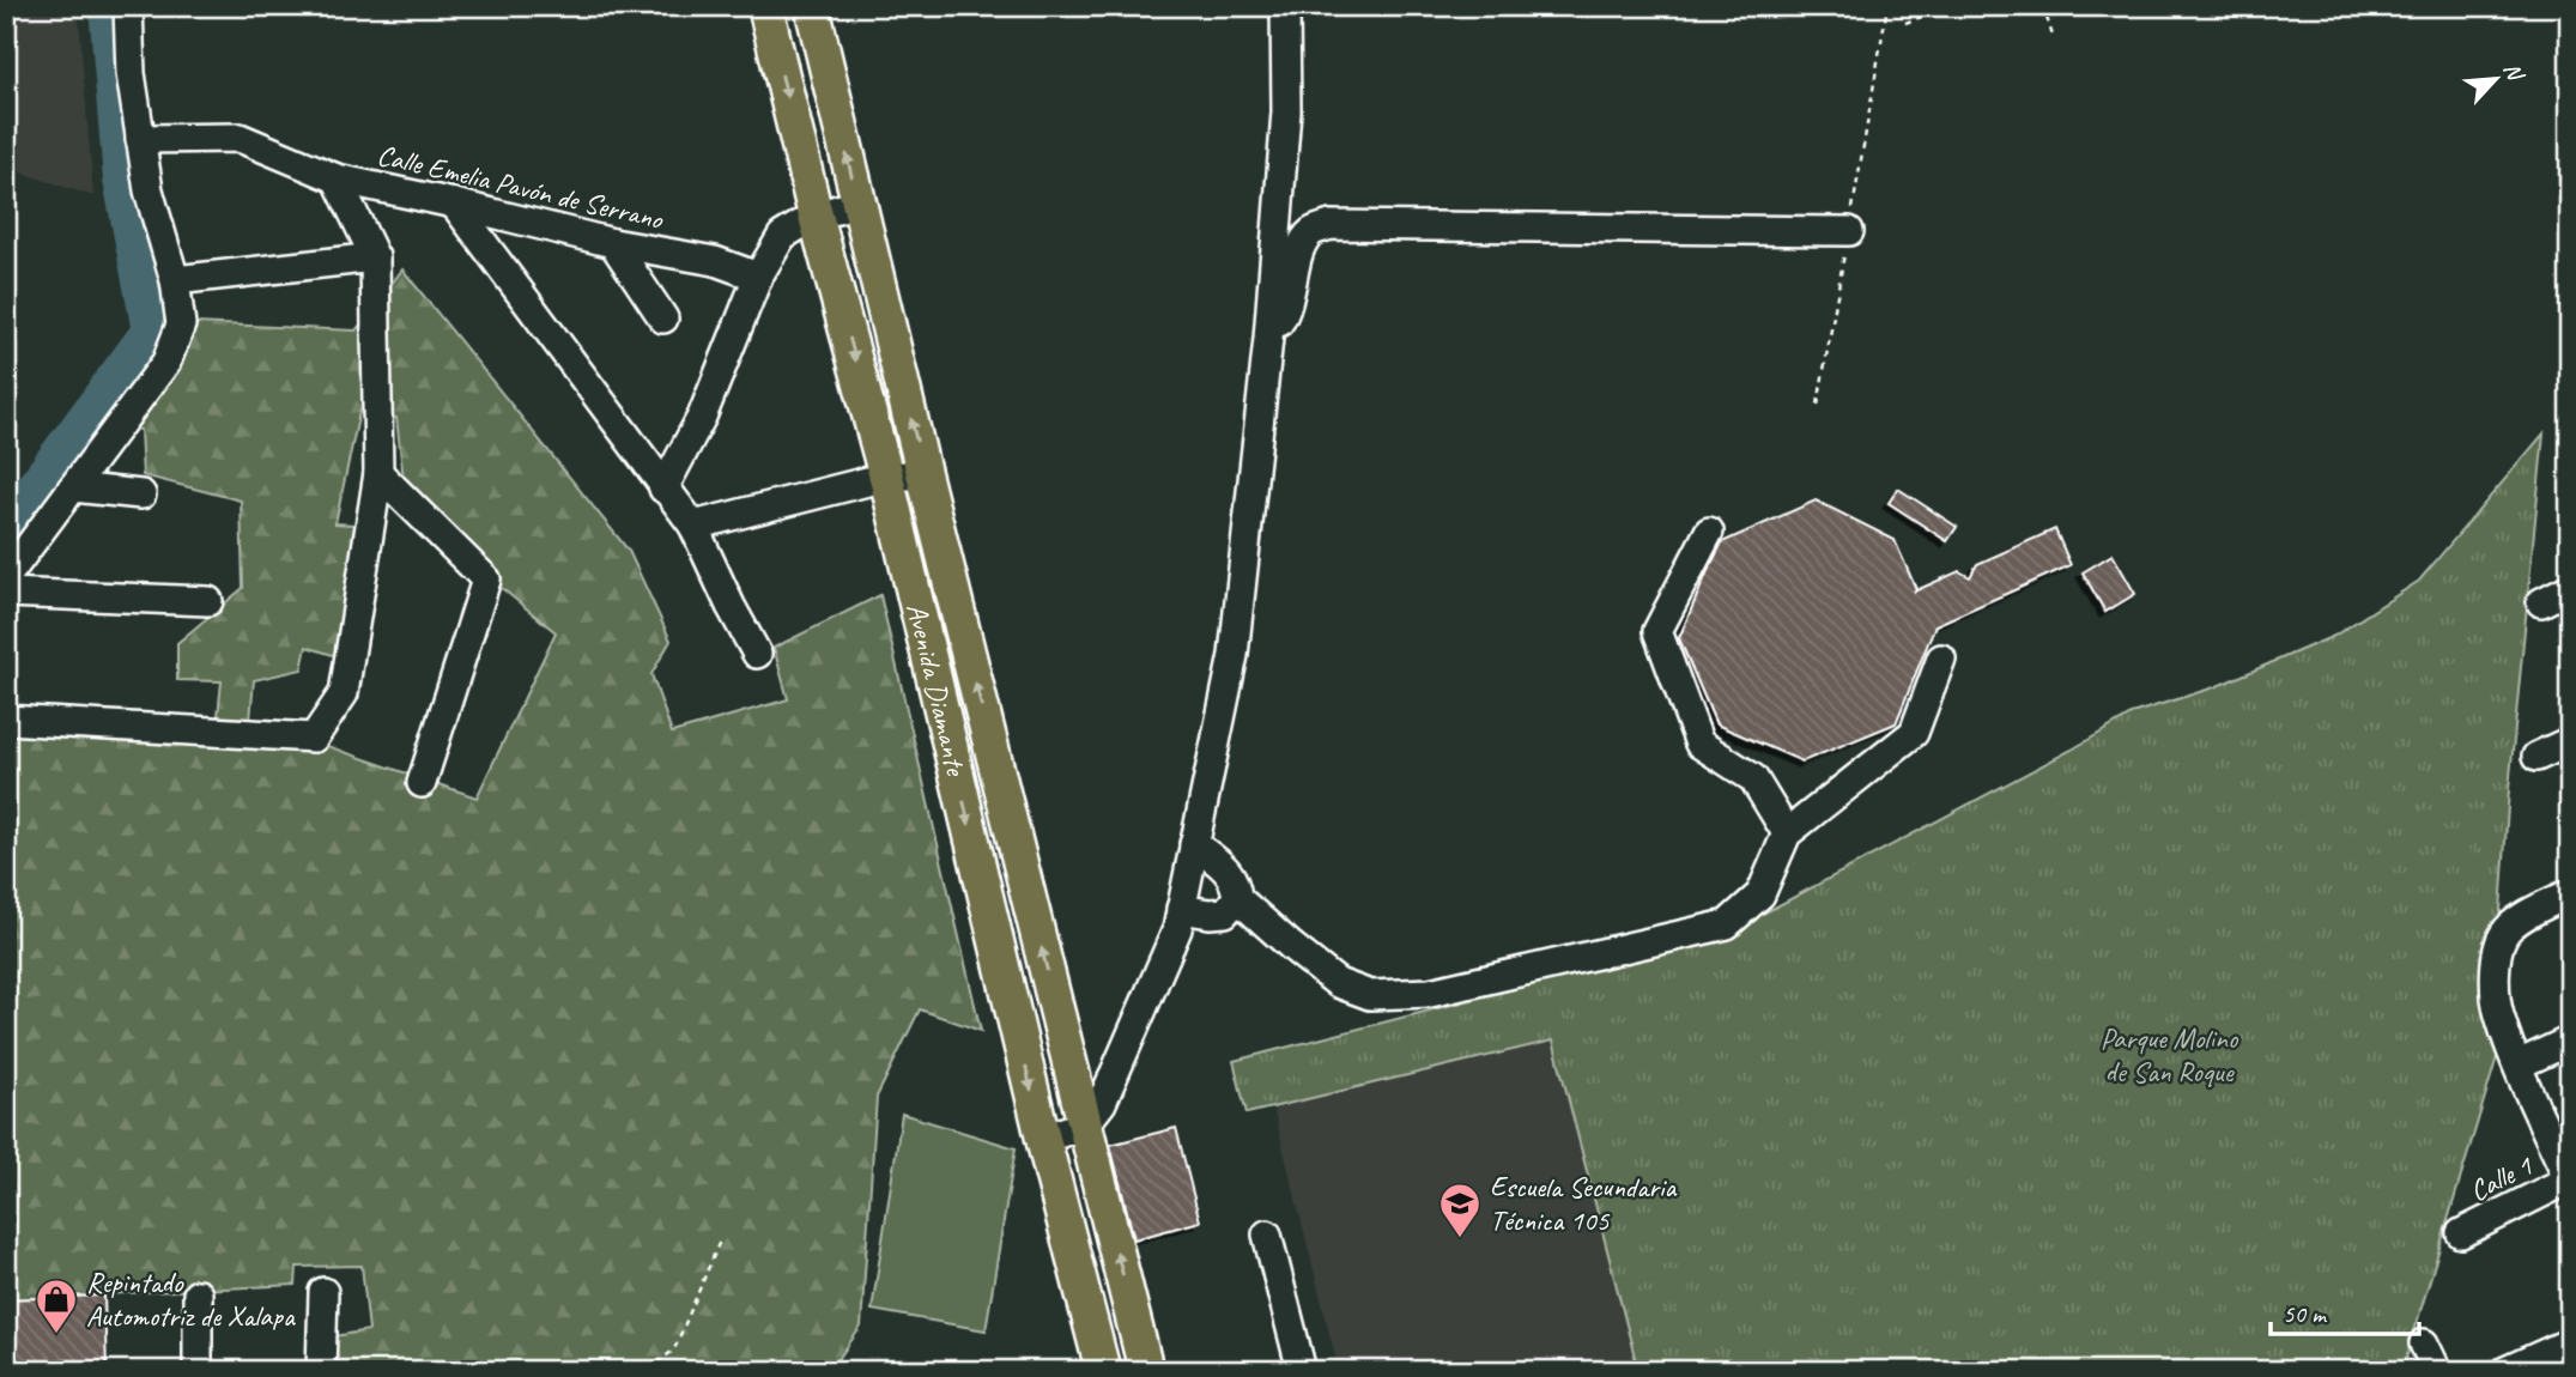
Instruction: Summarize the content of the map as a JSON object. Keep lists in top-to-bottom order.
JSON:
{
  "streets": {
    "main road": ["Avenida Diamante"],
    "street": ["Calle Emelia Pavón de Serrano", "Calle 1"]
  },
  "parks": ["Parque Molino de San Roque"],
  "places": {
    "school or university": ["Escuela Secundaria Técnica 105"],
    "shop": ["Repintado Automotriz de Xalapa"]
  },
  "scale_bar": "50 m",
  "north": "top right"
}
